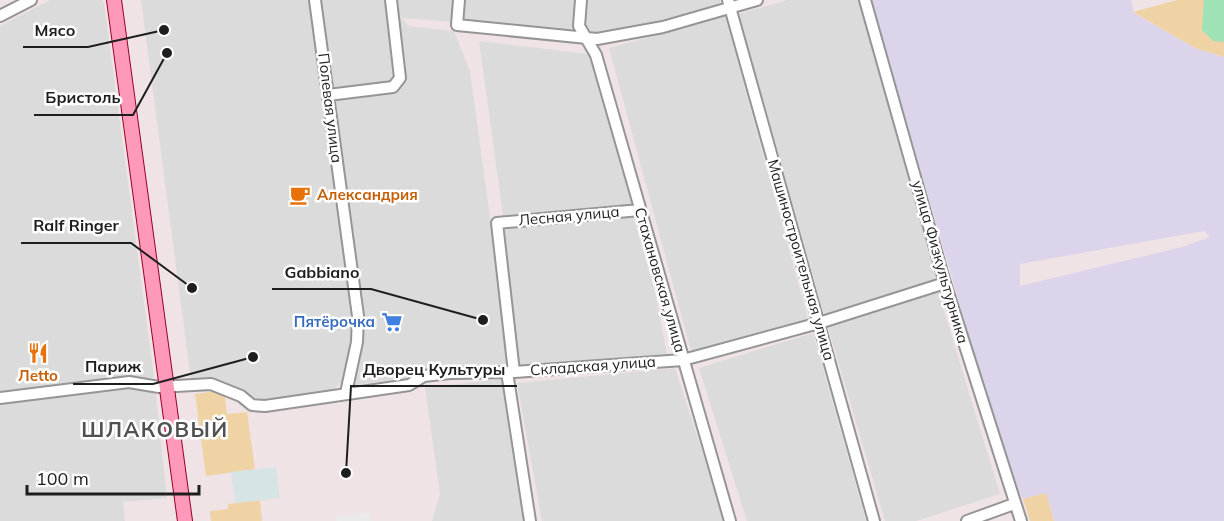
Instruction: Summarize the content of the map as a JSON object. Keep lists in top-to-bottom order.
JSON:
{
  "streets": {
    "street": [
      "Полевая улица",
      "Лесная улица",
      "Машиностроительная улица",
      "улица Физкультурника",
      "Стахановская улица",
      "Складская улица"
    ]
  },
  "crossings": [
    ["Полевая улица", "Складская улица"],
    ["Лесная улица", "Стахановская улица"],
    ["Лесная улица", "Складская улица"],
    ["Машиностроительная улица", "Складская улица"],
    ["улица Физкультурника", "Складская улица"],
    ["Стахановская улица", "Складская улица"]
  ],
  "districts": ["ШЛАКОВЫЙ"],
  "places": {
    "other": [
      "Мясо",
      "Бристоль",
      "Ralf Ringer",
      "Gabbiano",
      "Париж",
      "Дворец Культуры"
    ],
    "cafe": ["Александрия"],
    "supermarket": ["Пятёрочка"],
    "restaurant": ["Леtto"]
  },
  "scale_bar": "100 m"
}
